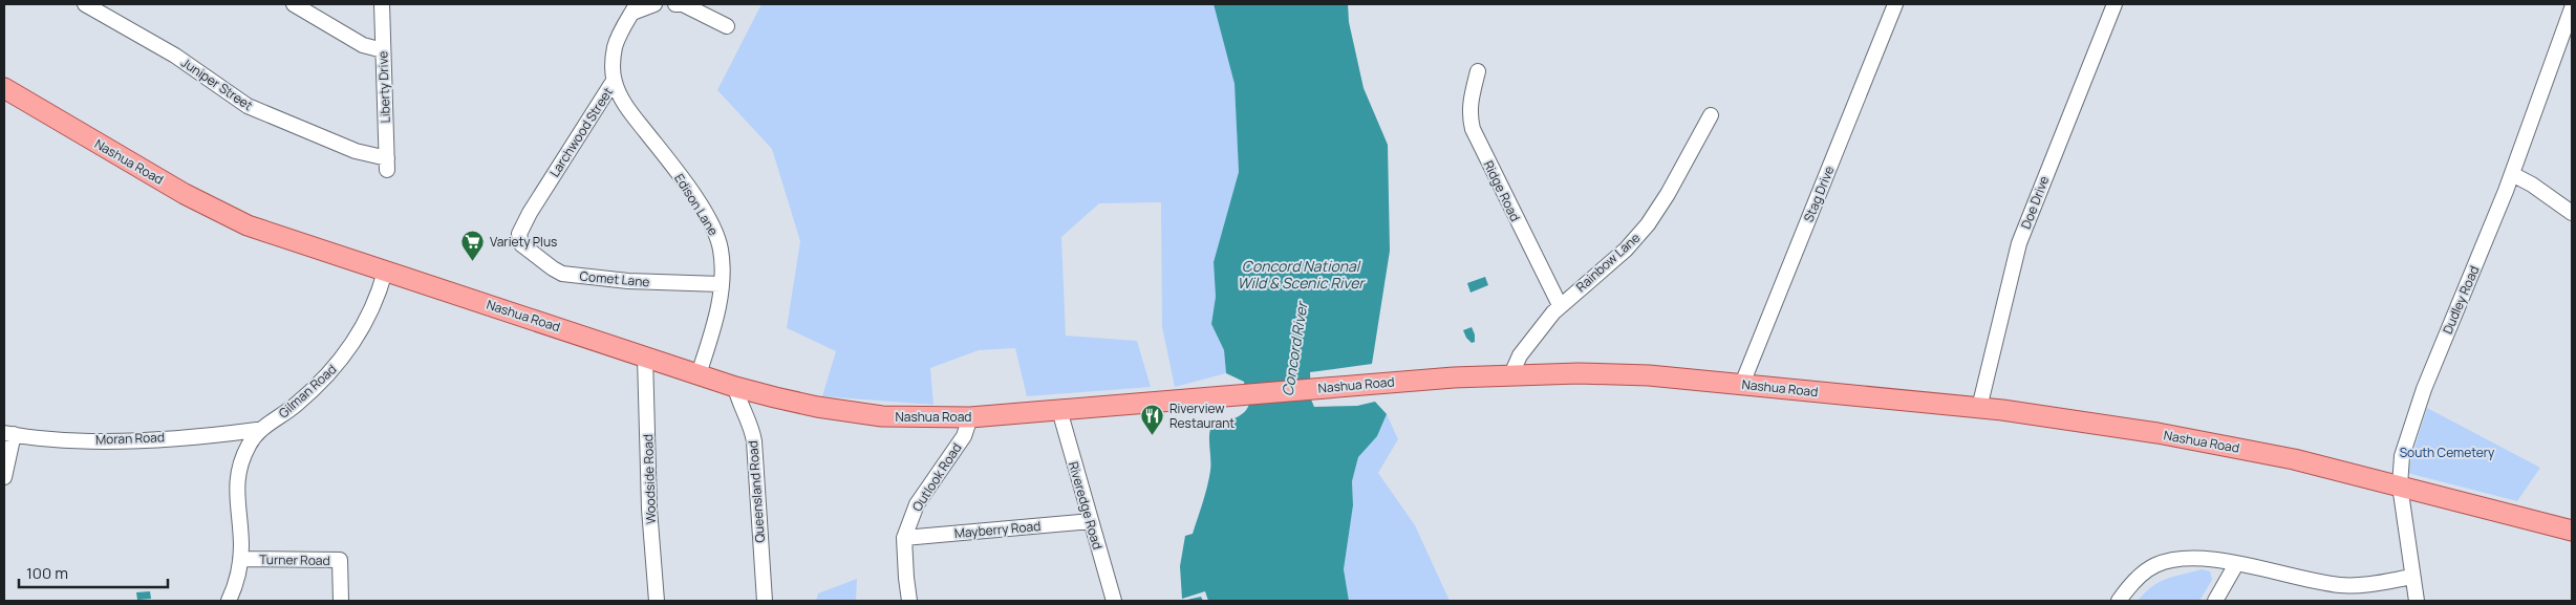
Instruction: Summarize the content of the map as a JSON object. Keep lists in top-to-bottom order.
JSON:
{
  "streets": {
    "main road": ["Nashua Road"],
    "street": [
      "Juniper Street",
      "Liberty Drive",
      "Larchwood Street",
      "Ridge Road",
      "Stag Drive",
      "Doe Drive",
      "Edison Lane",
      "Rainbow Lane",
      "Comet Lane",
      "Dudley Road",
      "Gilman Road",
      "Moran Road",
      "Outlook Road",
      "Woodside Road",
      "Queensland Road",
      "Riveredge Road",
      "Mayberry Road",
      "Turner Road"
    ]
  },
  "crossings": [
    ["Juniper Street", "Liberty Drive"],
    ["Larchwood Street", "Edison Lane"],
    ["Larchwood Street", "Comet Lane"],
    ["Nashua Road", "Stag Drive"],
    ["Nashua Road", "Doe Drive"],
    ["Nashua Road", "Edison Lane"],
    ["Nashua Road", "Rainbow Lane"],
    ["Nashua Road", "Dudley Road"],
    ["Nashua Road", "Gilman Road"],
    ["Nashua Road", "Outlook Road"],
    ["Nashua Road", "Woodside Road"],
    ["Nashua Road", "Queensland Road"],
    ["Nashua Road", "Riveredge Road"],
    ["Ridge Road", "Rainbow Lane"],
    ["Edison Lane", "Comet Lane"],
    ["Gilman Road", "Moran Road"],
    ["Gilman Road", "Turner Road"],
    ["Outlook Road", "Mayberry Road"],
    ["Riveredge Road", "Mayberry Road"]
  ],
  "water": ["Concord National Wild & Scenic River", "Concord River"],
  "parks": ["South Cemetery"],
  "places": {
    "supermarket": ["Variety Plus"],
    "restaurant": ["Riverview Restaurant"]
  },
  "scale_bar": "100 m"
}
